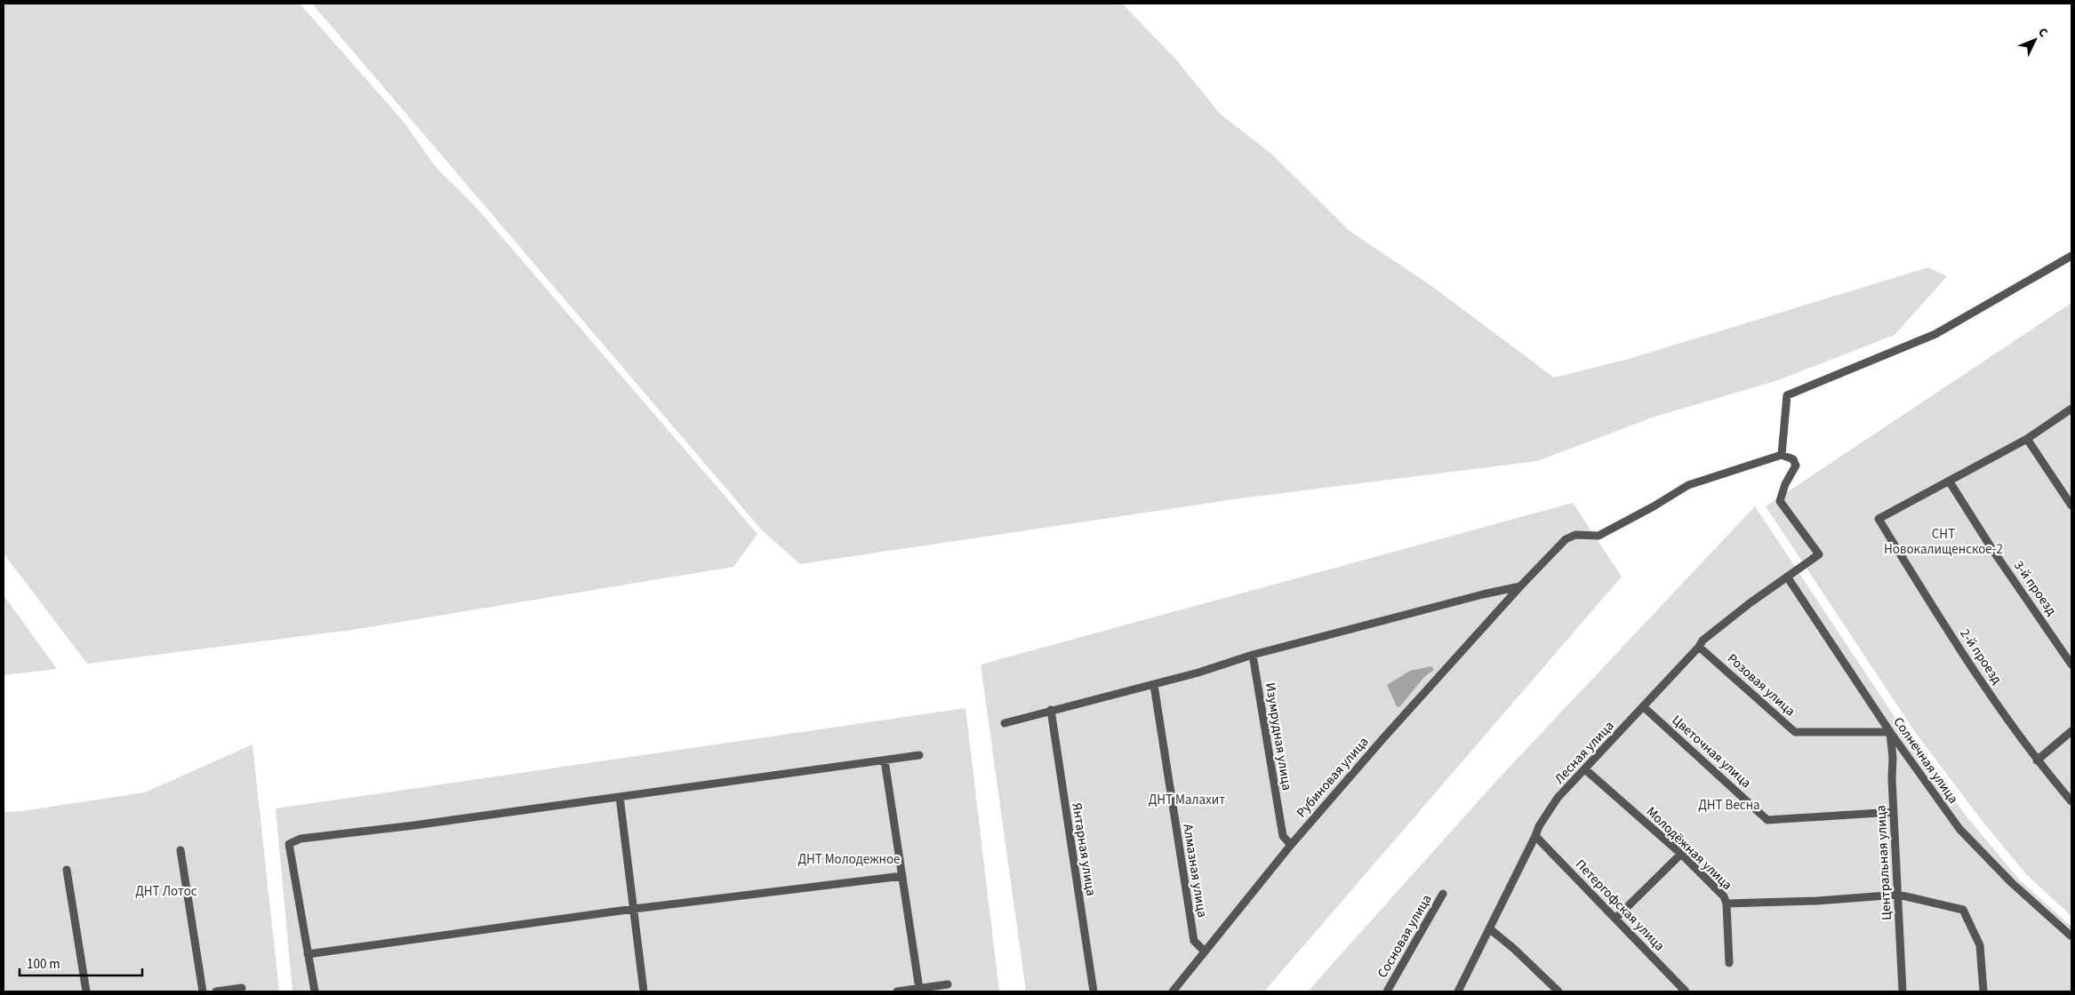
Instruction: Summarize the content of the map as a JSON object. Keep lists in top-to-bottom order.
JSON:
{
  "streets": {
    "street": [
      "3-й проезд",
      "2-й проезд",
      "Розовая улица",
      "Изумрудная улица",
      "Цветочная улица",
      "Лесная улица",
      "Солнечная улица",
      "Рубиновая улица",
      "Молодёжная улица",
      "Янтарная улица",
      "Центральная улица",
      "Алмазная улица",
      "Петергофская улица",
      "Сосновая улица"
    ]
  },
  "crossings": [
    ["3-й проезд", "2-й проезд"],
    ["Розовая улица", "Лесная улица"],
    ["Розовая улица", "Солнечная улица"],
    ["Розовая улица", "Центральная улица"],
    ["Изумрудная улица", "Рубиновая улица"],
    ["Цветочная улица", "Лесная улица"],
    ["Цветочная улица", "Центральная улица"],
    ["Лесная улица", "Солнечная улица"],
    ["Лесная улица", "Рубиновая улица"],
    ["Лесная улица", "Молодёжная улица"],
    ["Лесная улица", "Петергофская улица"],
    ["Солнечная улица", "Центральная улица"],
    ["Рубиновая улица", "Алмазная улица"],
    ["Молодёжная улица", "Центральная улица"]
  ],
  "parks": [
    "СНТ Новокалищенское-2",
    "ДНТ Малахит",
    "ДНТ Весна",
    "ДНТ Молодежное",
    "ДНТ Лотос"
  ],
  "scale_bar": "100 m",
  "north": "top right"
}
